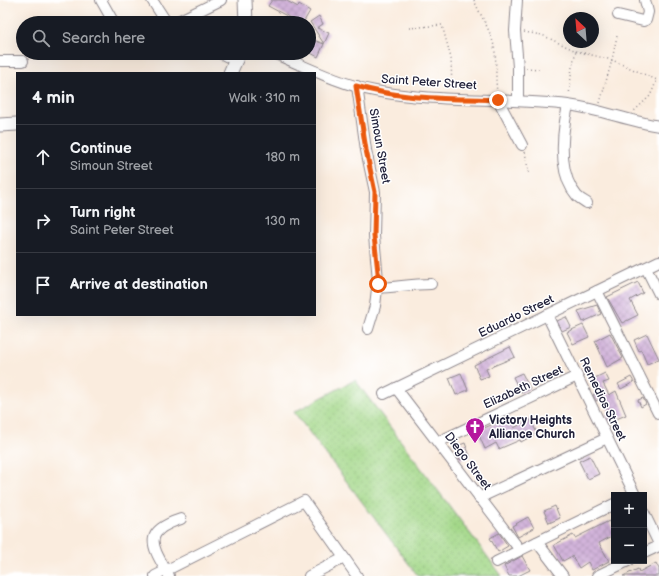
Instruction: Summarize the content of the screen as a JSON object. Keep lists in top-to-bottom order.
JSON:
{
  "streets": {
    "street": [
      "Saint Peter Street",
      "Simoun Street",
      "Eduardo Street",
      "Elizabeth Street",
      "Remedios Street",
      "Diego Street"
    ]
  },
  "crossings": [
    ["Saint Peter Street", "Simoun Street"],
    ["Eduardo Street", "Remedios Street"],
    ["Eduardo Street", "Diego Street"],
    ["Elizabeth Street", "Remedios Street"],
    ["Elizabeth Street", "Diego Street"]
  ],
  "places": {
    "church": ["Victory Heights Alliance Church"]
  },
  "north": "top left",
  "page": {
    "search": "Search here",
    "heading": ["4 min", "Walk · 310 m"],
    "list": [
      ["Continue", "Simoun Street", "180 m"],
      ["Turn right", "Saint Peter Street", "130 m"],
      "Arrive at destination"
    ],
    "map_buttons": ["+", "−"]
  }
}
